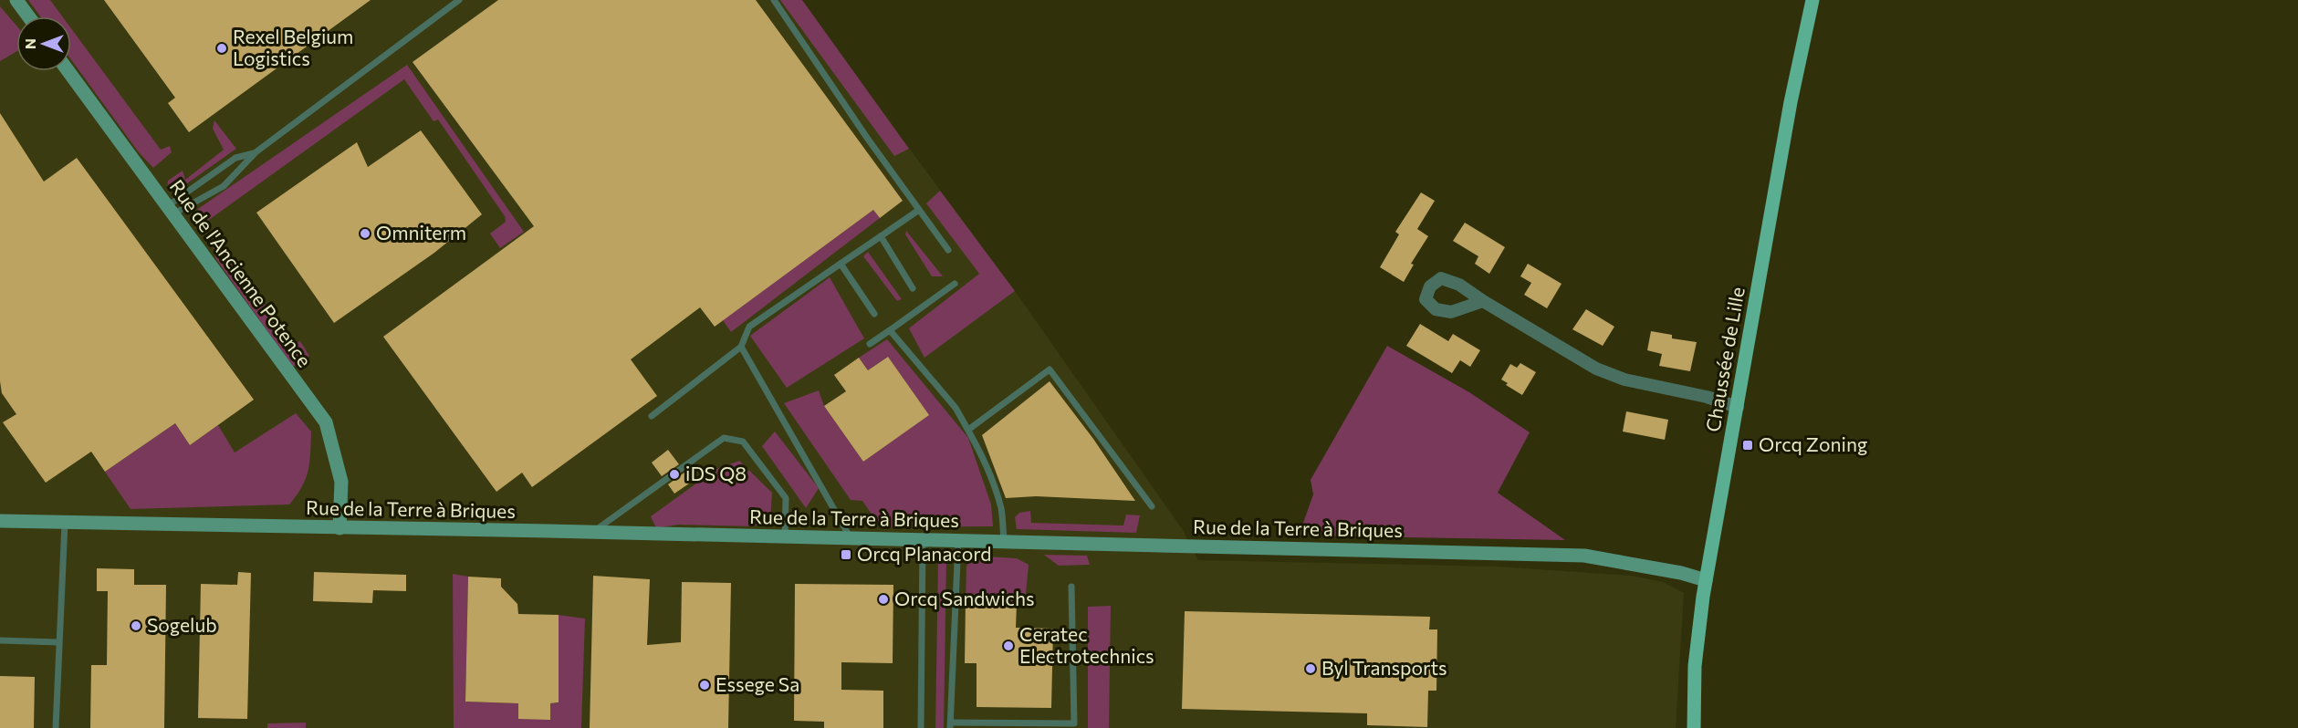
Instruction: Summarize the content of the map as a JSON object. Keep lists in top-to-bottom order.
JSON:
{
  "streets": {
    "main road": ["Rue de l'Ancienne Potence", "Chaussée de Lille", "Rue de la Terre à Briques"]
  },
  "crossings": [
    ["Rue de l'Ancienne Potence", "Rue de la Terre à Briques"],
    ["Chaussée de Lille", "Rue de la Terre à Briques"]
  ],
  "places": {
    "other": [
      "Rexel Belgium Logistics",
      "Omniterm",
      "iDS Q8",
      "Orcq Sandwichs",
      "Sogelub",
      "Ceratec Electrotechnics",
      "Byl Transports",
      "Essege Sa"
    ],
    "transit": ["Orcq Zoning", "Orcq Planacord"]
  },
  "north": "left"
}
